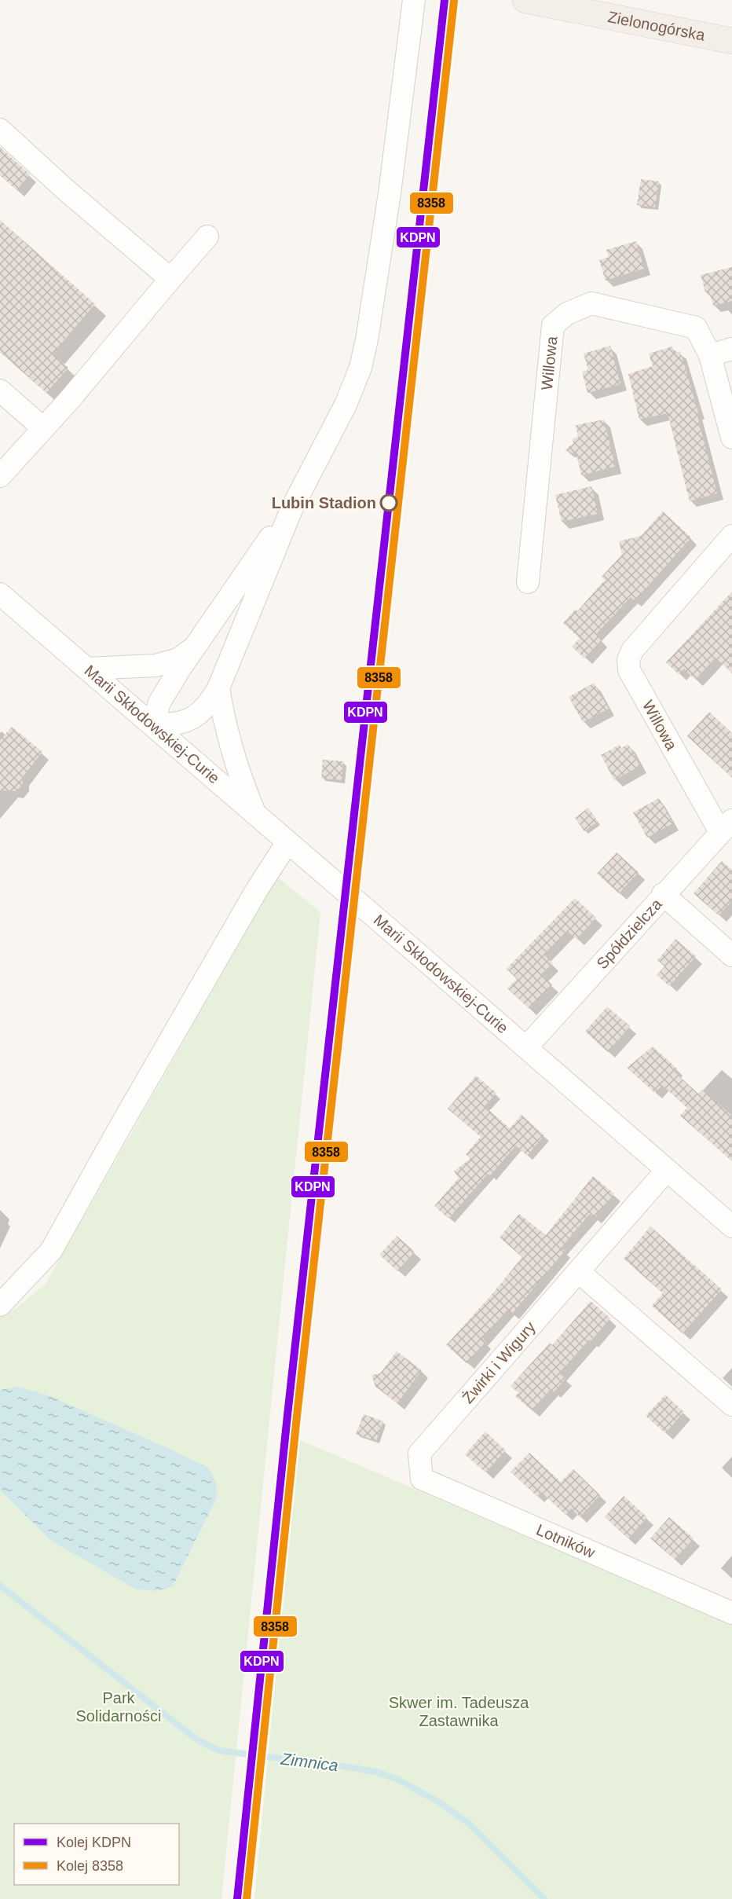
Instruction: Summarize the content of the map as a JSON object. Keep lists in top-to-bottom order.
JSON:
{
  "streets": {
    "main road": ["Zielonogórska"],
    "street": [
      "Willowa",
      "Marii Skłodowskiej-Curie",
      "Spółdzielcza",
      "Żwirki i Wigury",
      "Lotników"
    ]
  },
  "crossings": [
    ["Willowa", "Spółdzielcza"],
    ["Marii Skłodowskiej-Curie", "Spółdzielcza"],
    ["Marii Skłodowskiej-Curie", "Żwirki i Wigury"],
    ["Żwirki i Wigury", "Lotników"]
  ],
  "water": ["Zimnica"],
  "parks": ["Park Solidarności", "Skwer im. Tadeusza Zastawnika"],
  "places": ["Lubin Stadion"],
  "lines": ["rail line KDPN", "rail line 8358"],
  "legend": ["Kolej KDPN", "Kolej 8358"]
}
